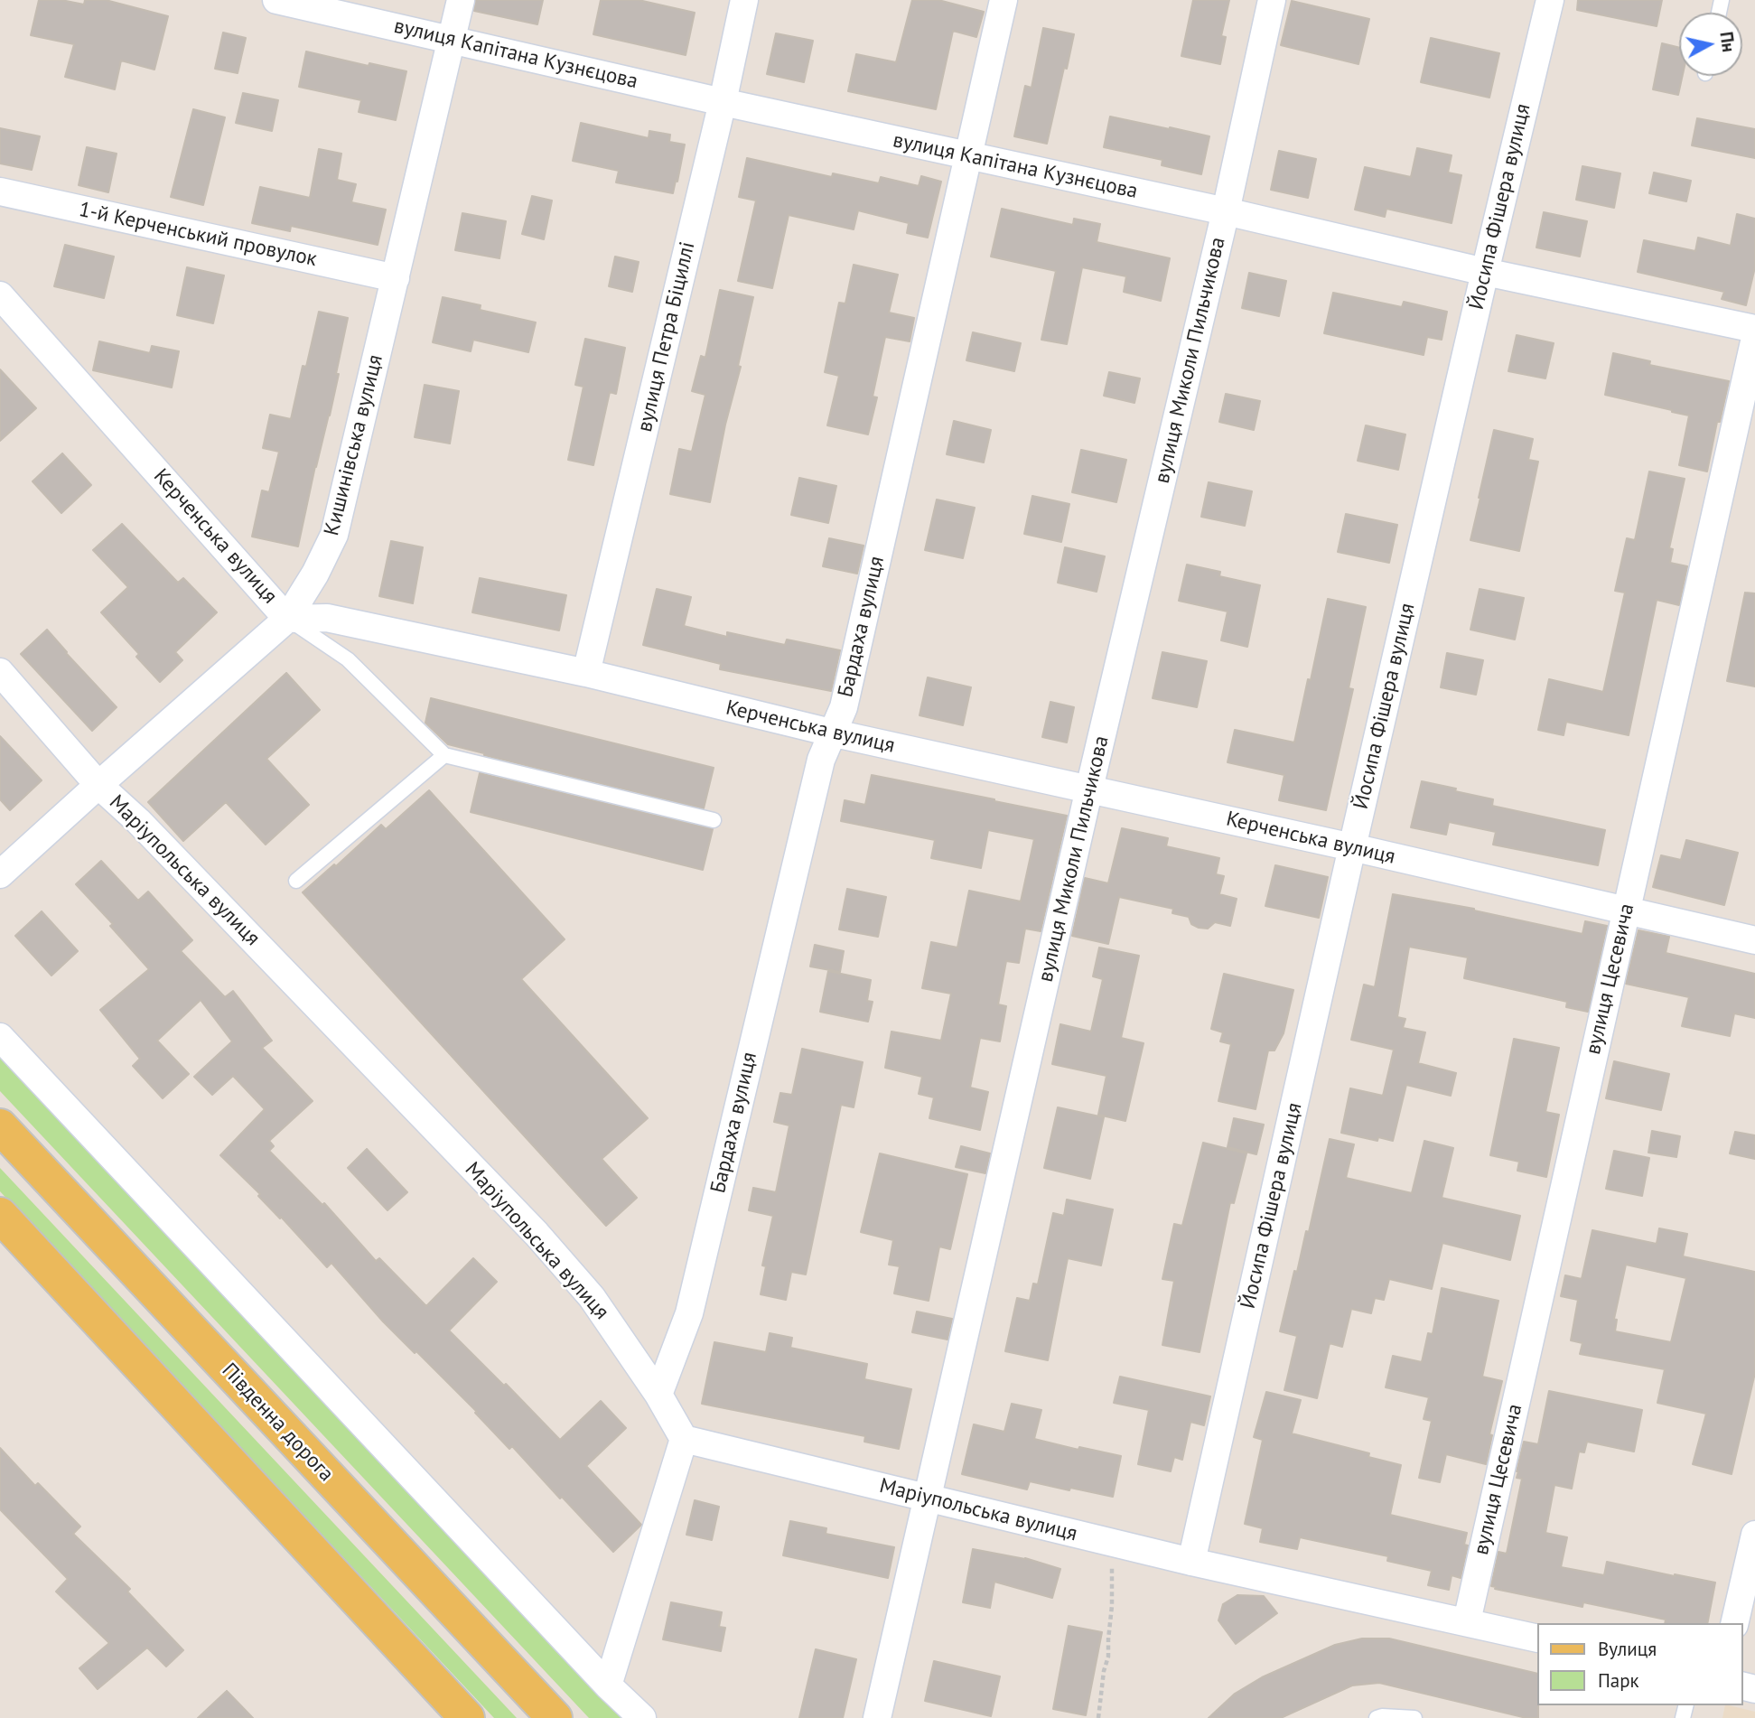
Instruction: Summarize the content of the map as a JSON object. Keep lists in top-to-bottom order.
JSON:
{
  "streets": {
    "main road": ["Південна дорога"],
    "street": [
      "вулиця Капітана Кузнєцова",
      "Йосипа Фішера вулиця",
      "1-й Керченський провулок",
      "вулиця Петра Біциллі",
      "вулиця Миколи Пильчикова",
      "Кишинівська вулиця",
      "Керченська вулиця",
      "Бардаха вулиця",
      "Маріупольська вулиця",
      "вулиця Цесевича"
    ]
  },
  "crossings": [
    ["вулиця Капітана Кузнєцова", "Йосипа Фішера вулиця"],
    ["вулиця Капітана Кузнєцова", "вулиця Петра Біциллі"],
    ["вулиця Капітана Кузнєцова", "вулиця Миколи Пильчикова"],
    ["вулиця Капітана Кузнєцова", "Кишинівська вулиця"],
    ["вулиця Капітана Кузнєцова", "Бардаха вулиця"],
    ["Йосипа Фішера вулиця", "Керченська вулиця"],
    ["Йосипа Фішера вулиця", "Маріупольська вулиця"],
    ["1-й Керченський провулок", "Кишинівська вулиця"],
    ["вулиця Петра Біциллі", "Керченська вулиця"],
    ["вулиця Миколи Пильчикова", "Керченська вулиця"],
    ["вулиця Миколи Пильчикова", "Маріупольська вулиця"],
    ["Кишинівська вулиця", "Керченська вулиця"],
    ["Кишинівська вулиця", "Маріупольська вулиця"],
    ["Керченська вулиця", "Бардаха вулиця"],
    ["Керченська вулиця", "вулиця Цесевича"],
    ["Бардаха вулиця", "Маріупольська вулиця"],
    ["Маріупольська вулиця", "вулиця Цесевича"]
  ],
  "legend": ["Вулиця", "Парк"],
  "north": "right"
}
